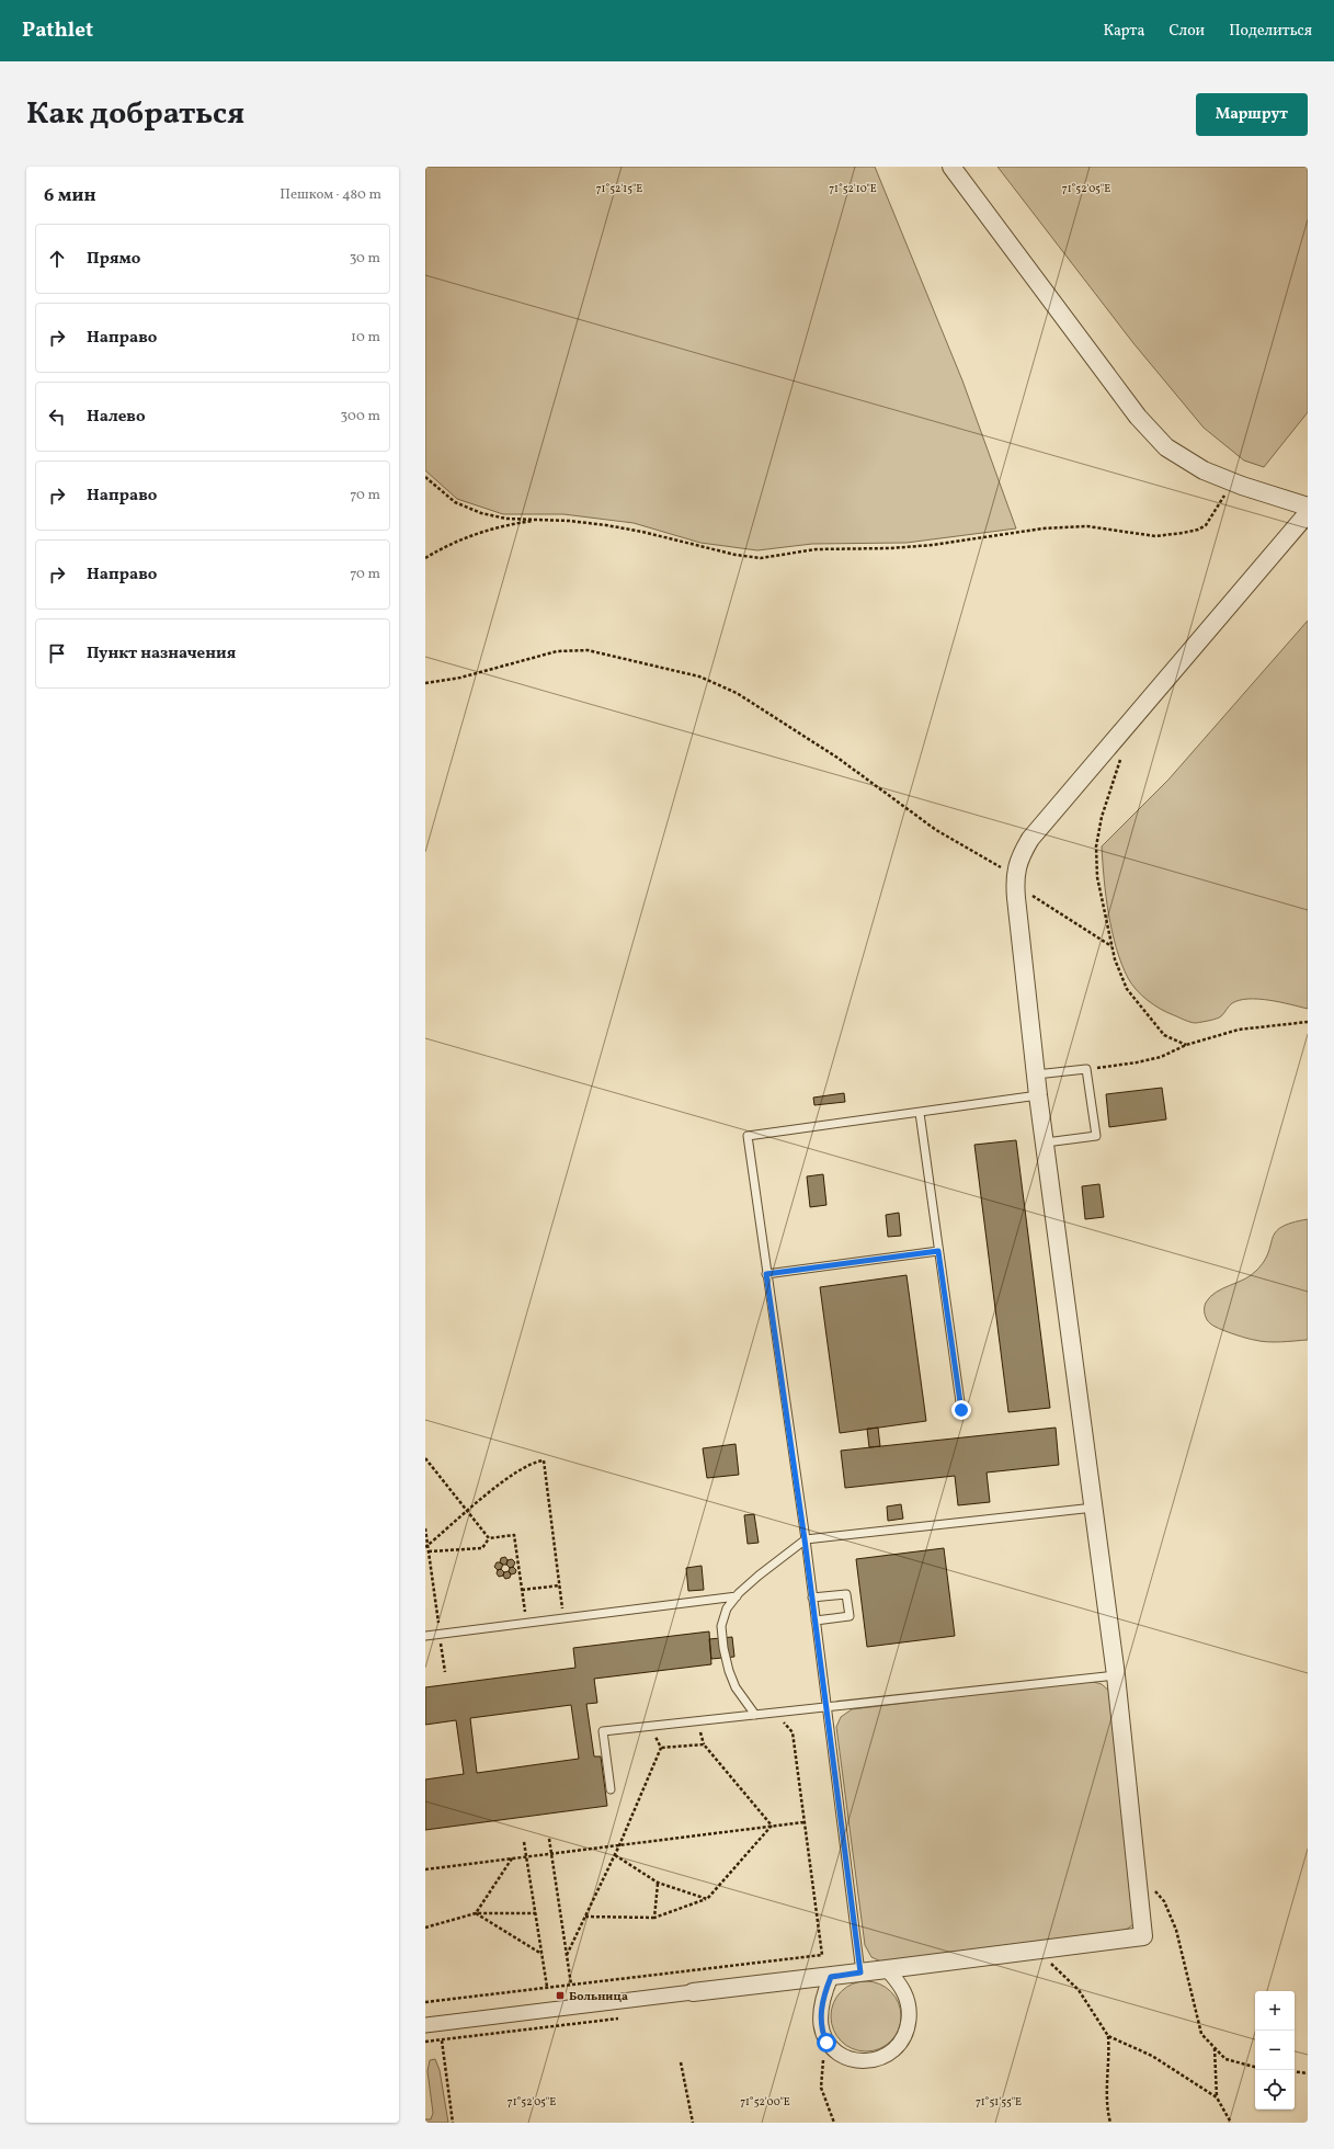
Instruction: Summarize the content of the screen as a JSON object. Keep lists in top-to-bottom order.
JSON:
{
  "places": {
    "transit": ["Больница"]
  },
  "page": {
    "header": "Pathlet",
    "nav": ["Карта", "Слои", "Поделиться"],
    "title": "Как добраться",
    "buttons": "Маршрут",
    "heading": ["6 мин", "Пешком · 480 m"],
    "list": [
      ["Прямо", "30 m"],
      ["Направо", "10 m"],
      ["Налево", "300 m"],
      ["Направо", "70 m"],
      ["Направо", "70 m"],
      "Пункт назначения"
    ],
    "map_buttons": ["+", "−"]
  },
  "coordinates": [
    "71°52'15\"E",
    "71°52'10\"E",
    "71°52'05\"E",
    "71°52'00\"E",
    "71°51'55\"E"
  ]
}
